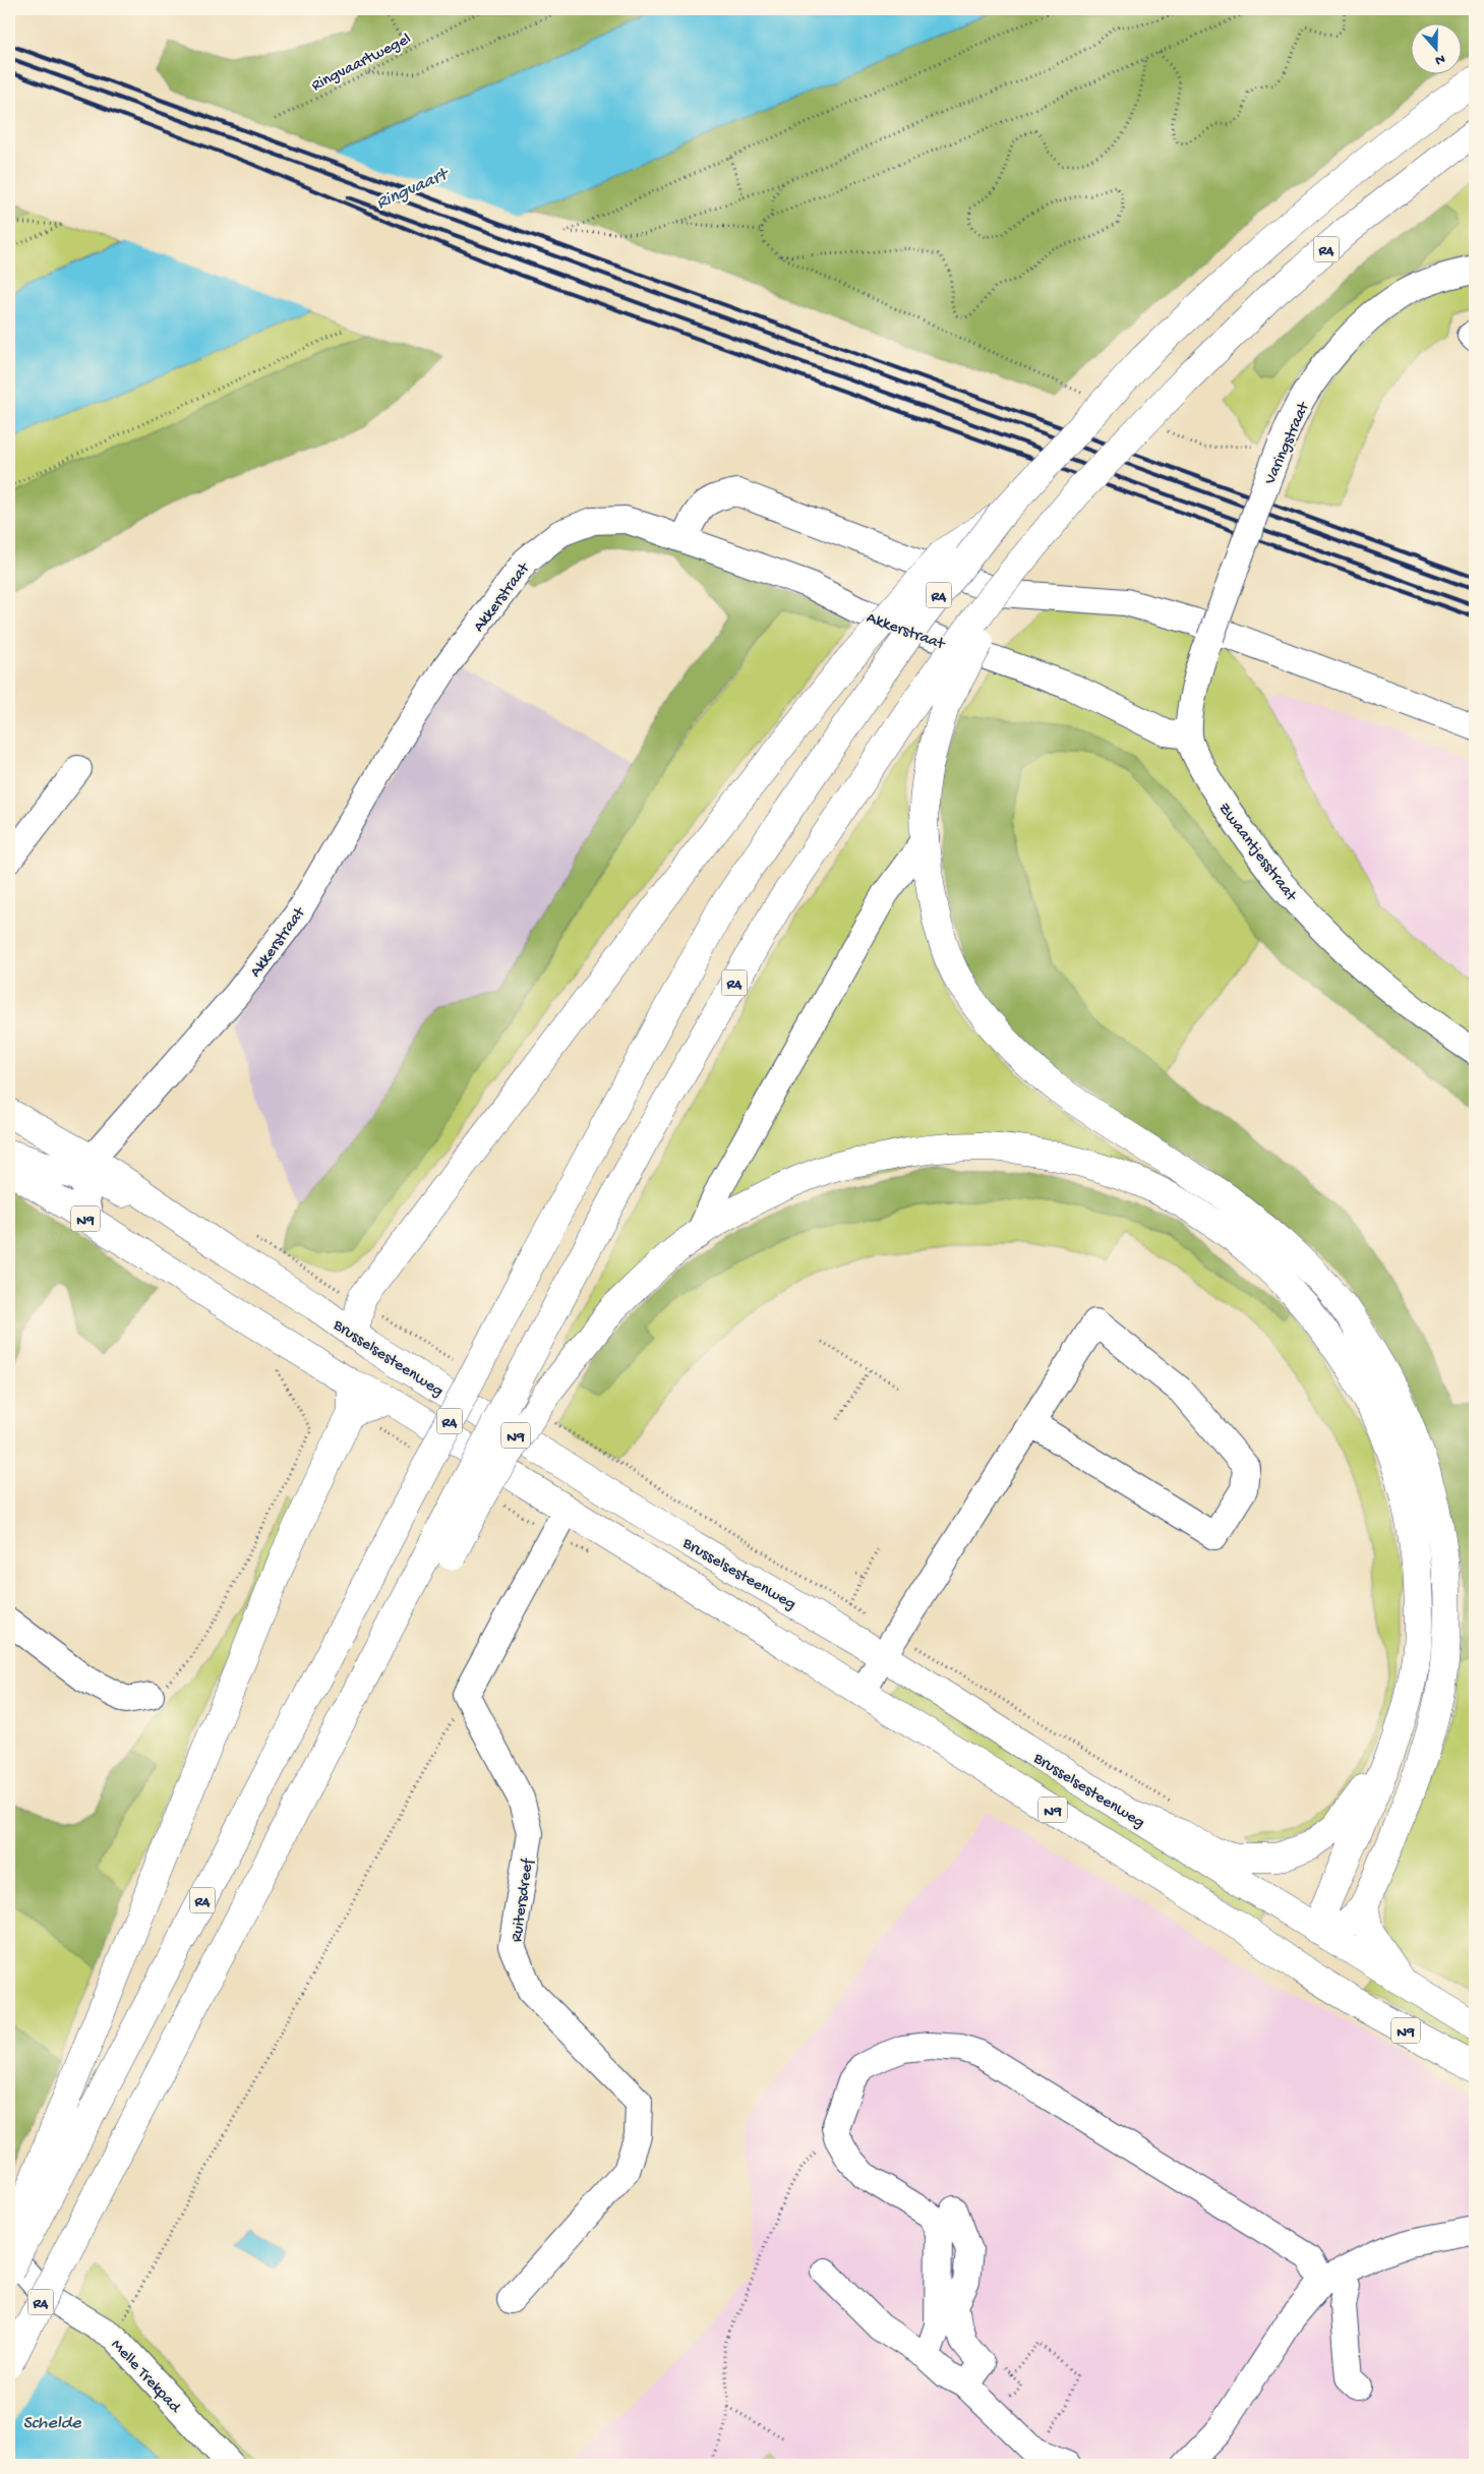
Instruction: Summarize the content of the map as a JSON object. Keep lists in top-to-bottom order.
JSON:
{
  "streets": {
    "main road": ["R4", "N9", "Brusselsesteenweg"],
    "street": [
      "Varingstraat",
      "Akkerstraat",
      "Zwaantjesstraat",
      "Ruitersdreef",
      "Melle Trekpad"
    ],
    "path": ["Ringvaartwegel"]
  },
  "crossings": [
    ["Varingstraat", "Akkerstraat"],
    ["Varingstraat", "Zwaantjesstraat"],
    ["Akkerstraat", "Zwaantjesstraat"],
    ["Akkerstraat", "Brusselsesteenweg"]
  ],
  "water": ["Ringvaart", "Schelde"],
  "north": "bottom"
}
